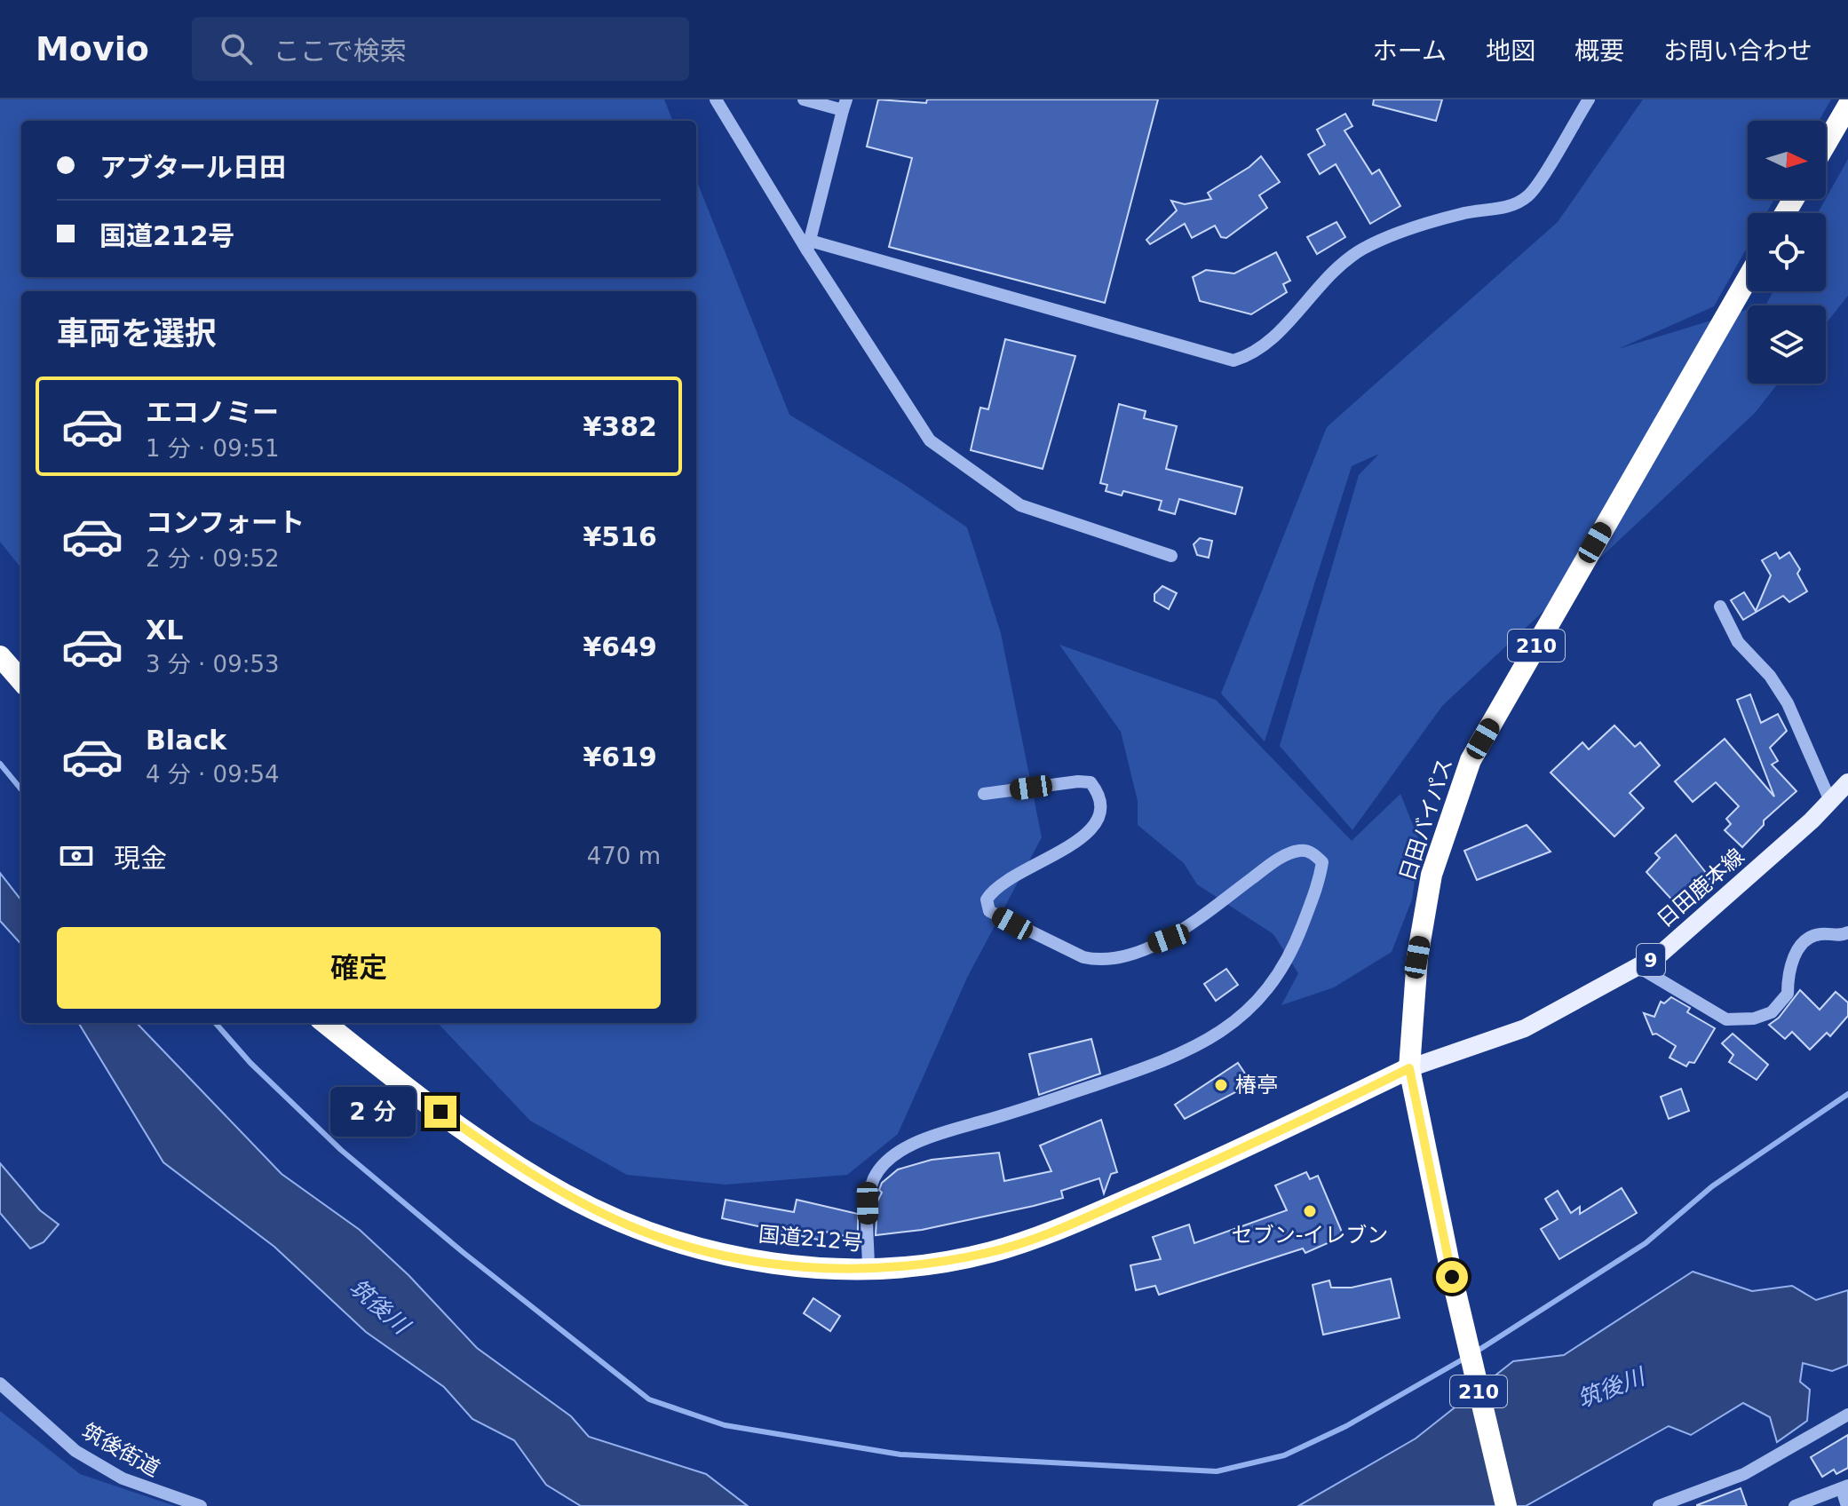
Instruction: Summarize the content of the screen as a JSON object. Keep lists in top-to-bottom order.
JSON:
{
  "streets": {
    "highway": ["210", "日田バイパス", "国道212号"],
    "main road": ["日田鹿本線", "9"],
    "street": ["筑後街道"]
  },
  "crossings": [
    ["日田バイパス", "日田鹿本線"],
    ["日田バイパス", "国道212号"],
    ["日田鹿本線", "国道212号"]
  ],
  "water": ["筑後川"],
  "places": ["椿亭", "セブン-イレブン"],
  "north": "right",
  "page": {
    "header": "Movio",
    "search": "ここで検索",
    "nav": [
      "ホーム",
      "地図",
      "概要",
      "お問い合わせ"
    ],
    "banner": ["アブタール日田", "国道212号"],
    "heading": "車両を選択",
    "list": [
      {
        "name": "エコノミー",
        "note": "1 分 · 09:51",
        "value": "¥382"
      },
      {
        "name": "コンフォート",
        "note": "2 分 · 09:52",
        "value": "¥516"
      },
      {
        "name": "XL",
        "note": "3 分 · 09:53",
        "value": "¥649"
      },
      {
        "name": "Black",
        "note": "4 分 · 09:54",
        "value": "¥619"
      }
    ],
    "pay": ["現金", "470 m"],
    "buttons": "確定",
    "bubble": "2 分"
  }
}
